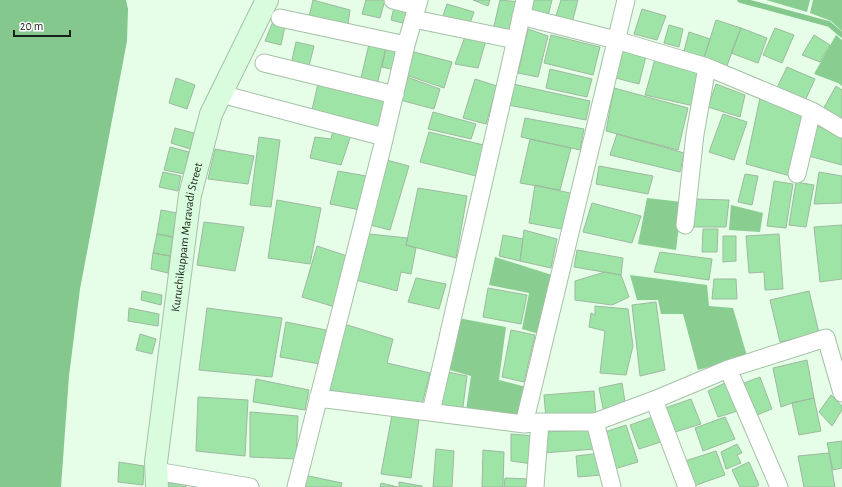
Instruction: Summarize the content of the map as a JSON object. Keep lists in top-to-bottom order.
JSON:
{
  "streets": {
    "street": ["Kuruchikuppam Maravadi Street"]
  },
  "scale_bar": "20 m"
}
